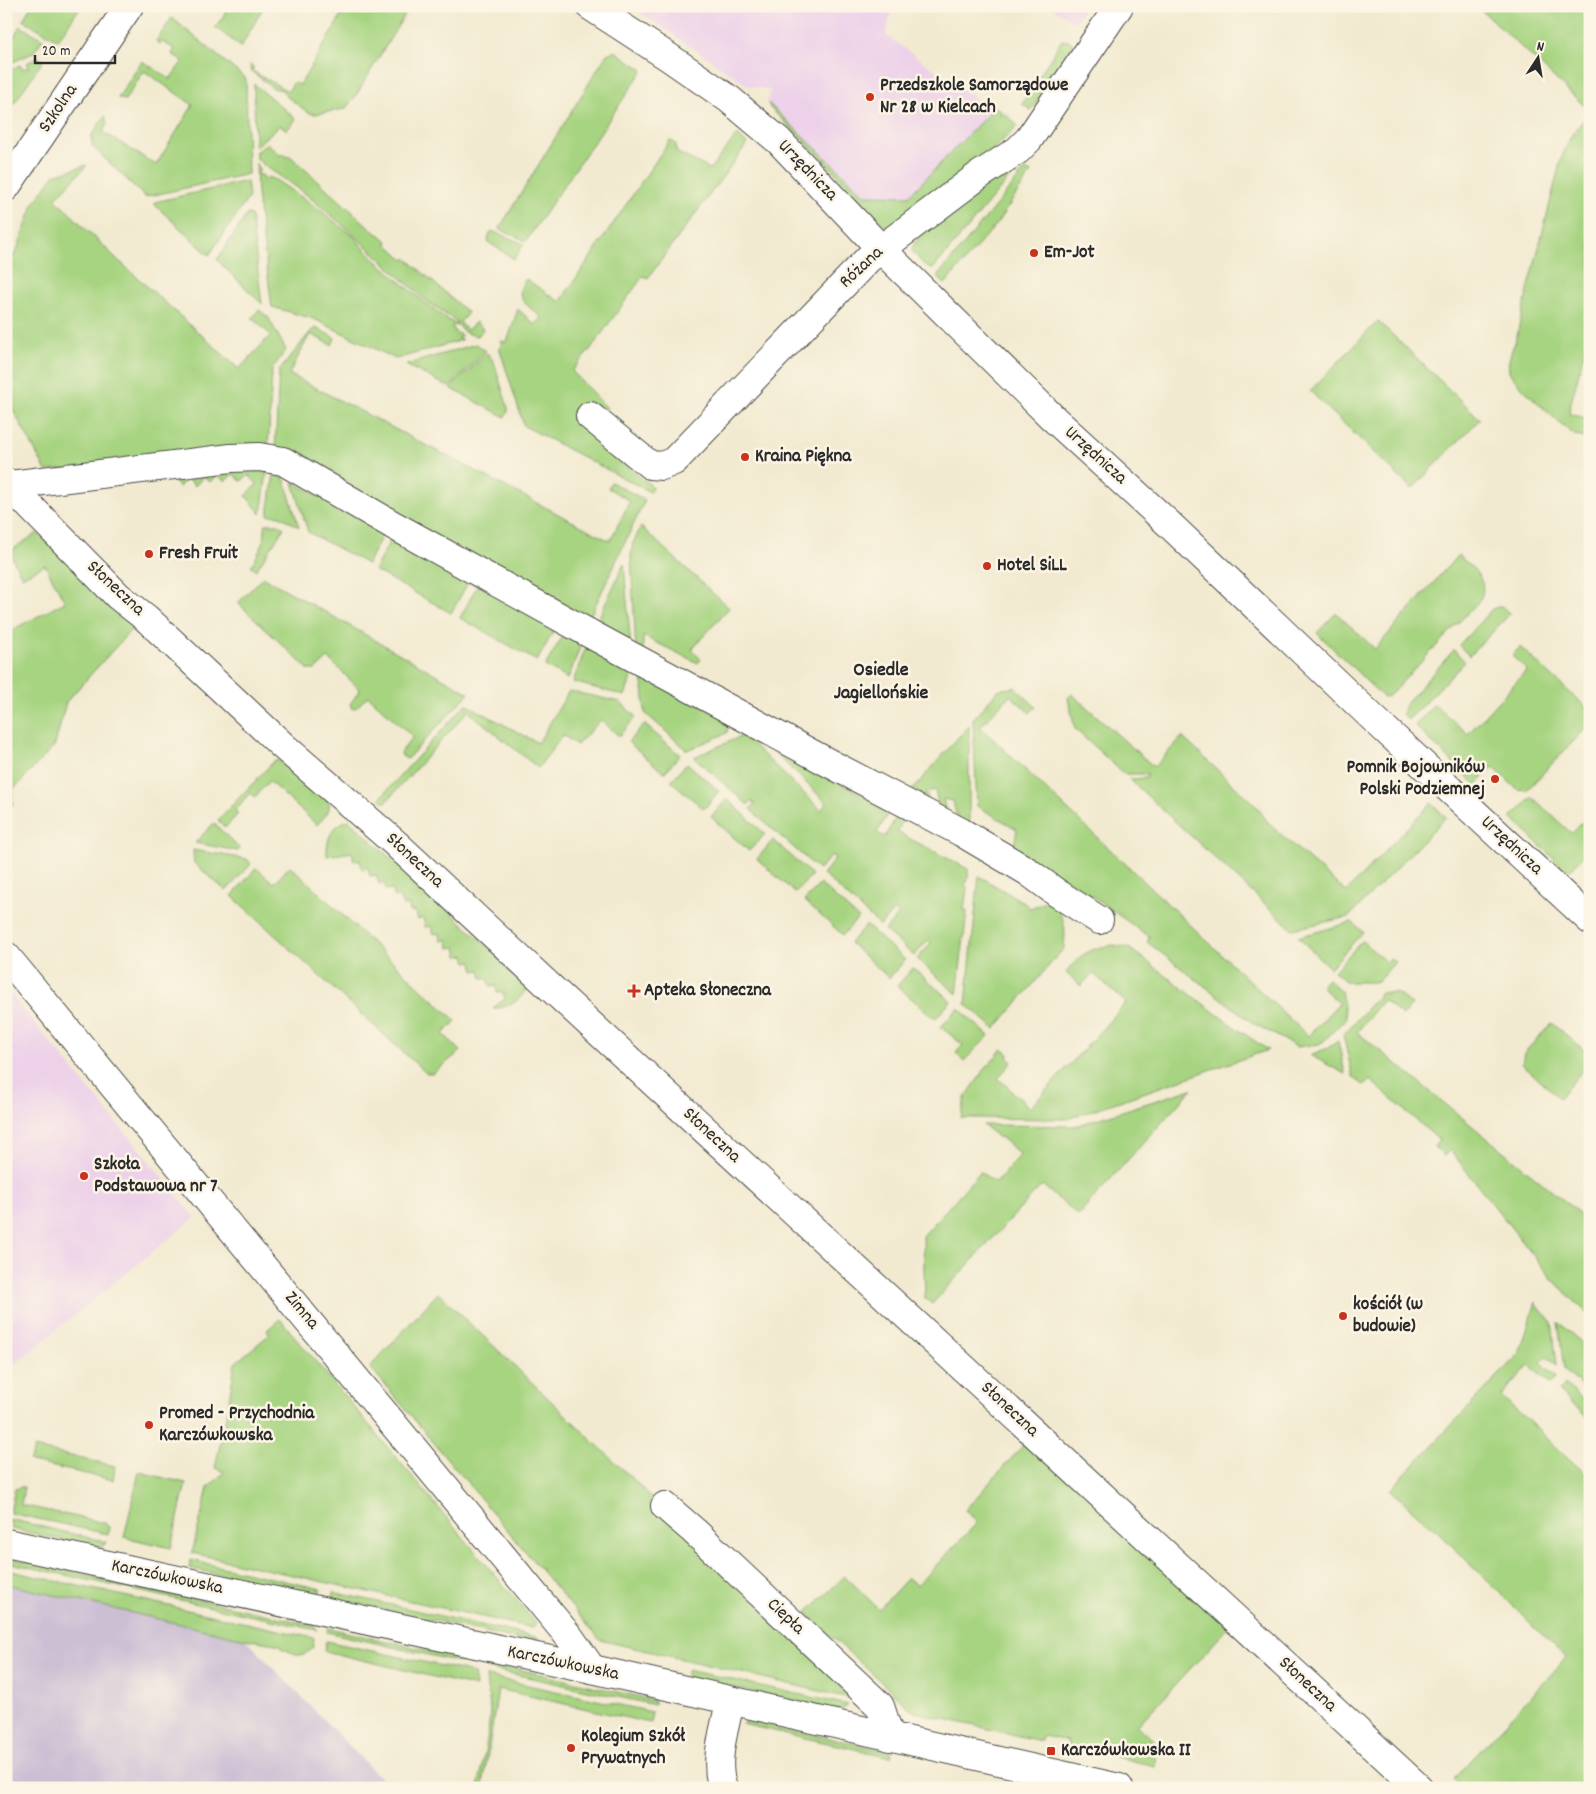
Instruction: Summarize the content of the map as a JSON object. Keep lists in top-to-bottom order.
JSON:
{
  "streets": {
    "street": [
      "Szkolna",
      "Urzędnicza",
      "Różana",
      "Słoneczna",
      "Zimna",
      "Karczówkowska",
      "Ciepła"
    ]
  },
  "crossings": [
    ["Urzędnicza", "Różana"],
    ["Zimna", "Karczówkowska"],
    ["Karczówkowska", "Ciepła"]
  ],
  "districts": ["Osiedle Jagiellońskie"],
  "places": {
    "other": [
      "Przedszkole Samorządowe Nr 28 w Kielcach",
      "Em-Jot",
      "Kraina Piękna",
      "Fresh Fruit",
      "Hotel SiLL",
      "Pomnik Bojowników Polski Podziemnej",
      "Szkoła Podstawowa nr 7",
      "kościół (w budowie)",
      "Promed - Przychodnia Karczówkowska",
      "Kolegium Szkół Prywatnych"
    ],
    "health": ["Apteka Słoneczna"],
    "transit": ["Karczówkowska II"]
  },
  "scale_bar": "20 m",
  "north": "top"
}
